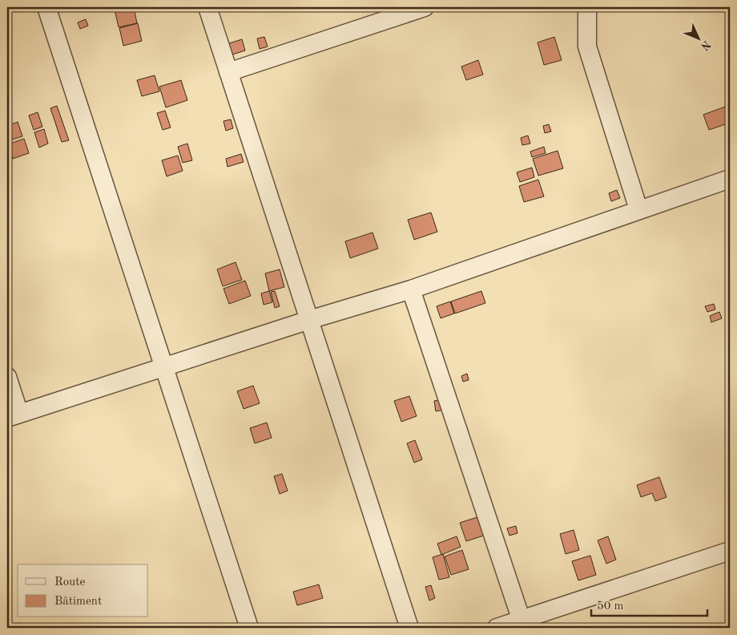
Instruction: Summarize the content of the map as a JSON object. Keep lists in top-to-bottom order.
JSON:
{
  "legend": ["Route", "Bâtiment"],
  "scale_bar": "50 m",
  "north": "bottom right"
}
